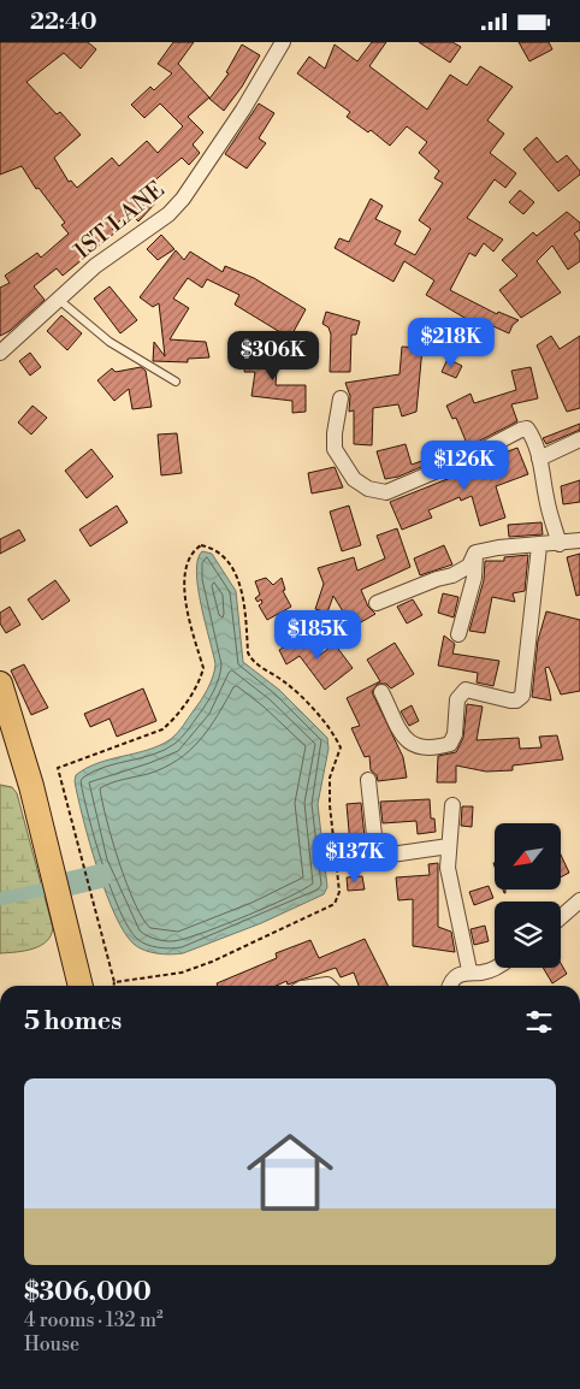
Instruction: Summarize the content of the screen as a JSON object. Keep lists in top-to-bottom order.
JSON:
{
  "streets": {
    "street": ["1ST LANE"]
  },
  "north": "bottom left",
  "page": {
    "status": "22:40",
    "price": [
      "$218K",
      "$306K",
      "$126K",
      "$185K",
      "$137K"
    ],
    "heading": "5 homes",
    "list": [
      {
        "name": "$306,000",
        "note": "4 rooms · 132 m² · House"
      }
    ]
  }
}
